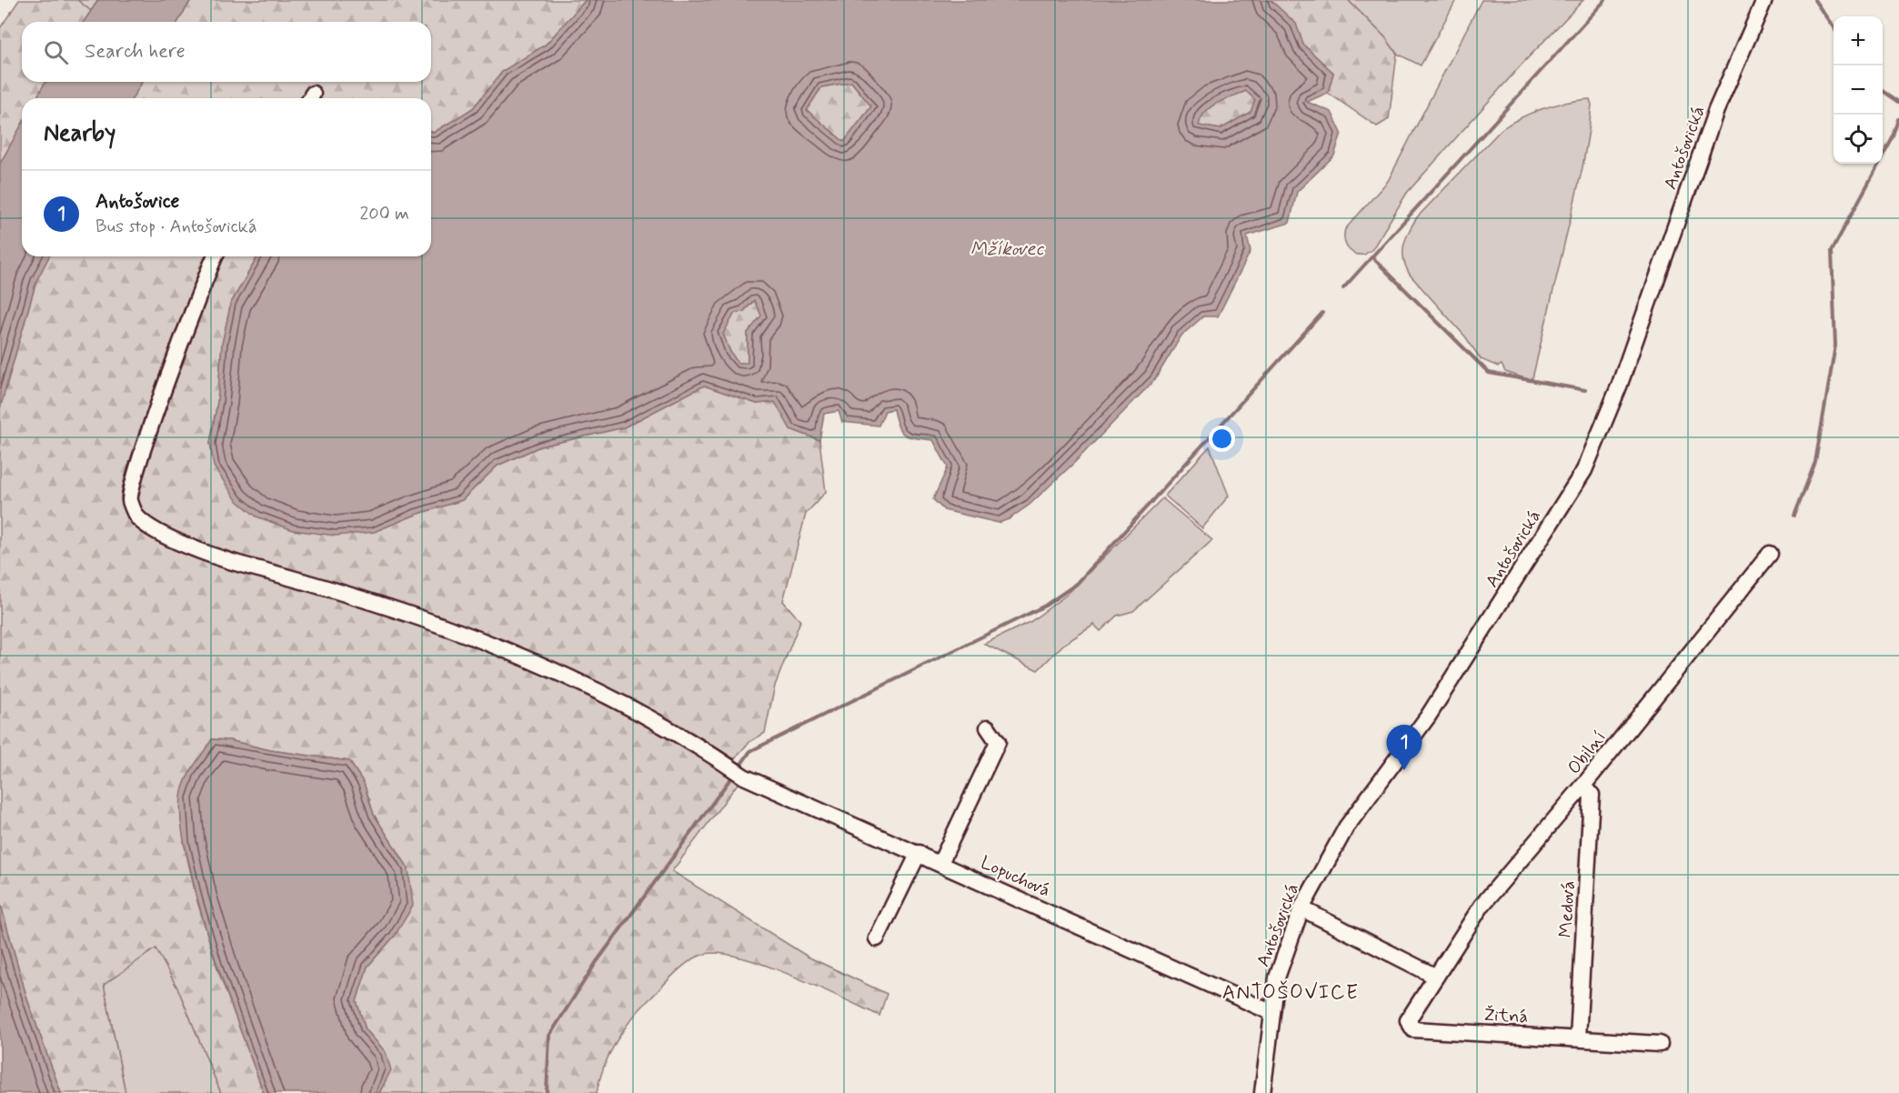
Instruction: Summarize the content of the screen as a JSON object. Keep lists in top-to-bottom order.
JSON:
{
  "streets": {
    "street": [
      "Antošovická",
      "Obilní",
      "Lopuchová",
      "Medová",
      "Žitná"
    ]
  },
  "crossings": [
    ["Antošovická", "Lopuchová"],
    ["Obilní", "Medová"],
    ["Obilní", "Žitná"],
    ["Medová", "Žitná"]
  ],
  "districts": ["ANTOŠOVICE"],
  "water": ["Mžíkovec"],
  "page": {
    "map_buttons": ["+", "−"],
    "search": "Search here",
    "heading": "Nearby",
    "list": [
      {
        "mark": "1",
        "name": "Antošovice",
        "note": "Bus stop · Antošovická",
        "value": "200 m"
      }
    ],
    "pins": "1"
  }
}
